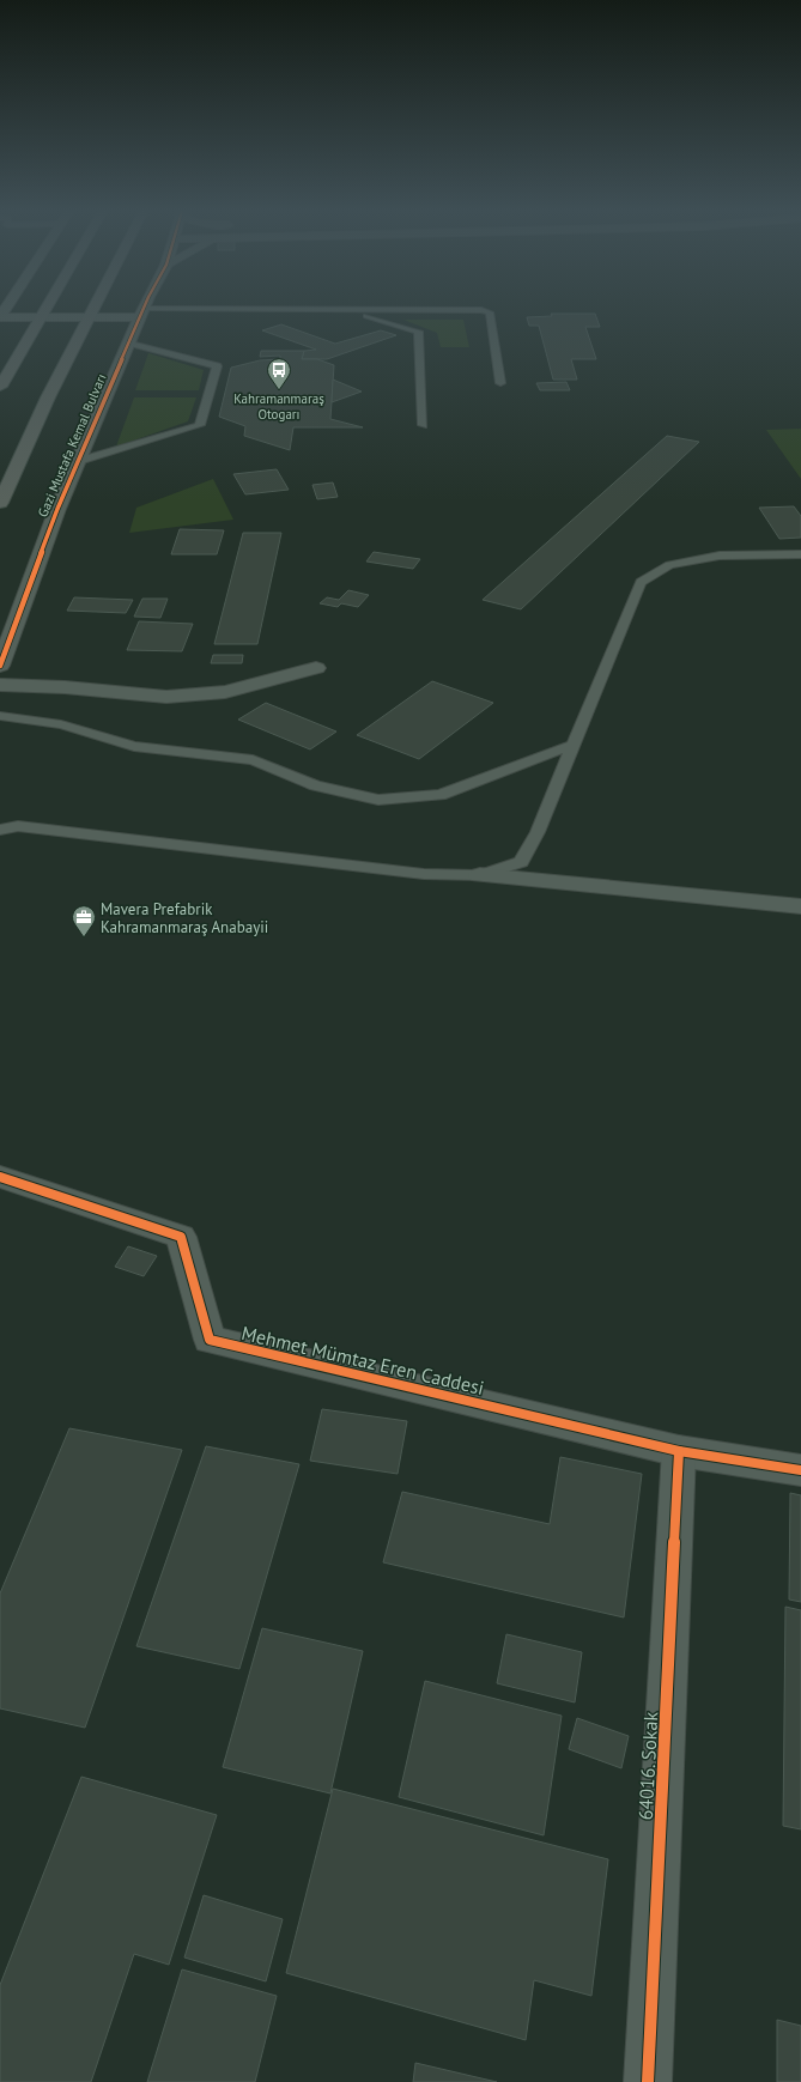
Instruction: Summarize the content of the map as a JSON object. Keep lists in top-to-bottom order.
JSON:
{
  "streets": {
    "street": ["Gazi Mustafa Kemal Bulvarı", "Mehmet Mümtaz Eren Caddesi", "64016. Sokak"]
  },
  "crossings": [
    ["Mehmet Mümtaz Eren Caddesi", "64016. Sokak"]
  ],
  "places": {
    "bus stop": ["Kahramanmaraş Otogarı"],
    "office": ["Mavera Prefabrik Kahramanmaraş Anabayii"]
  }
}
